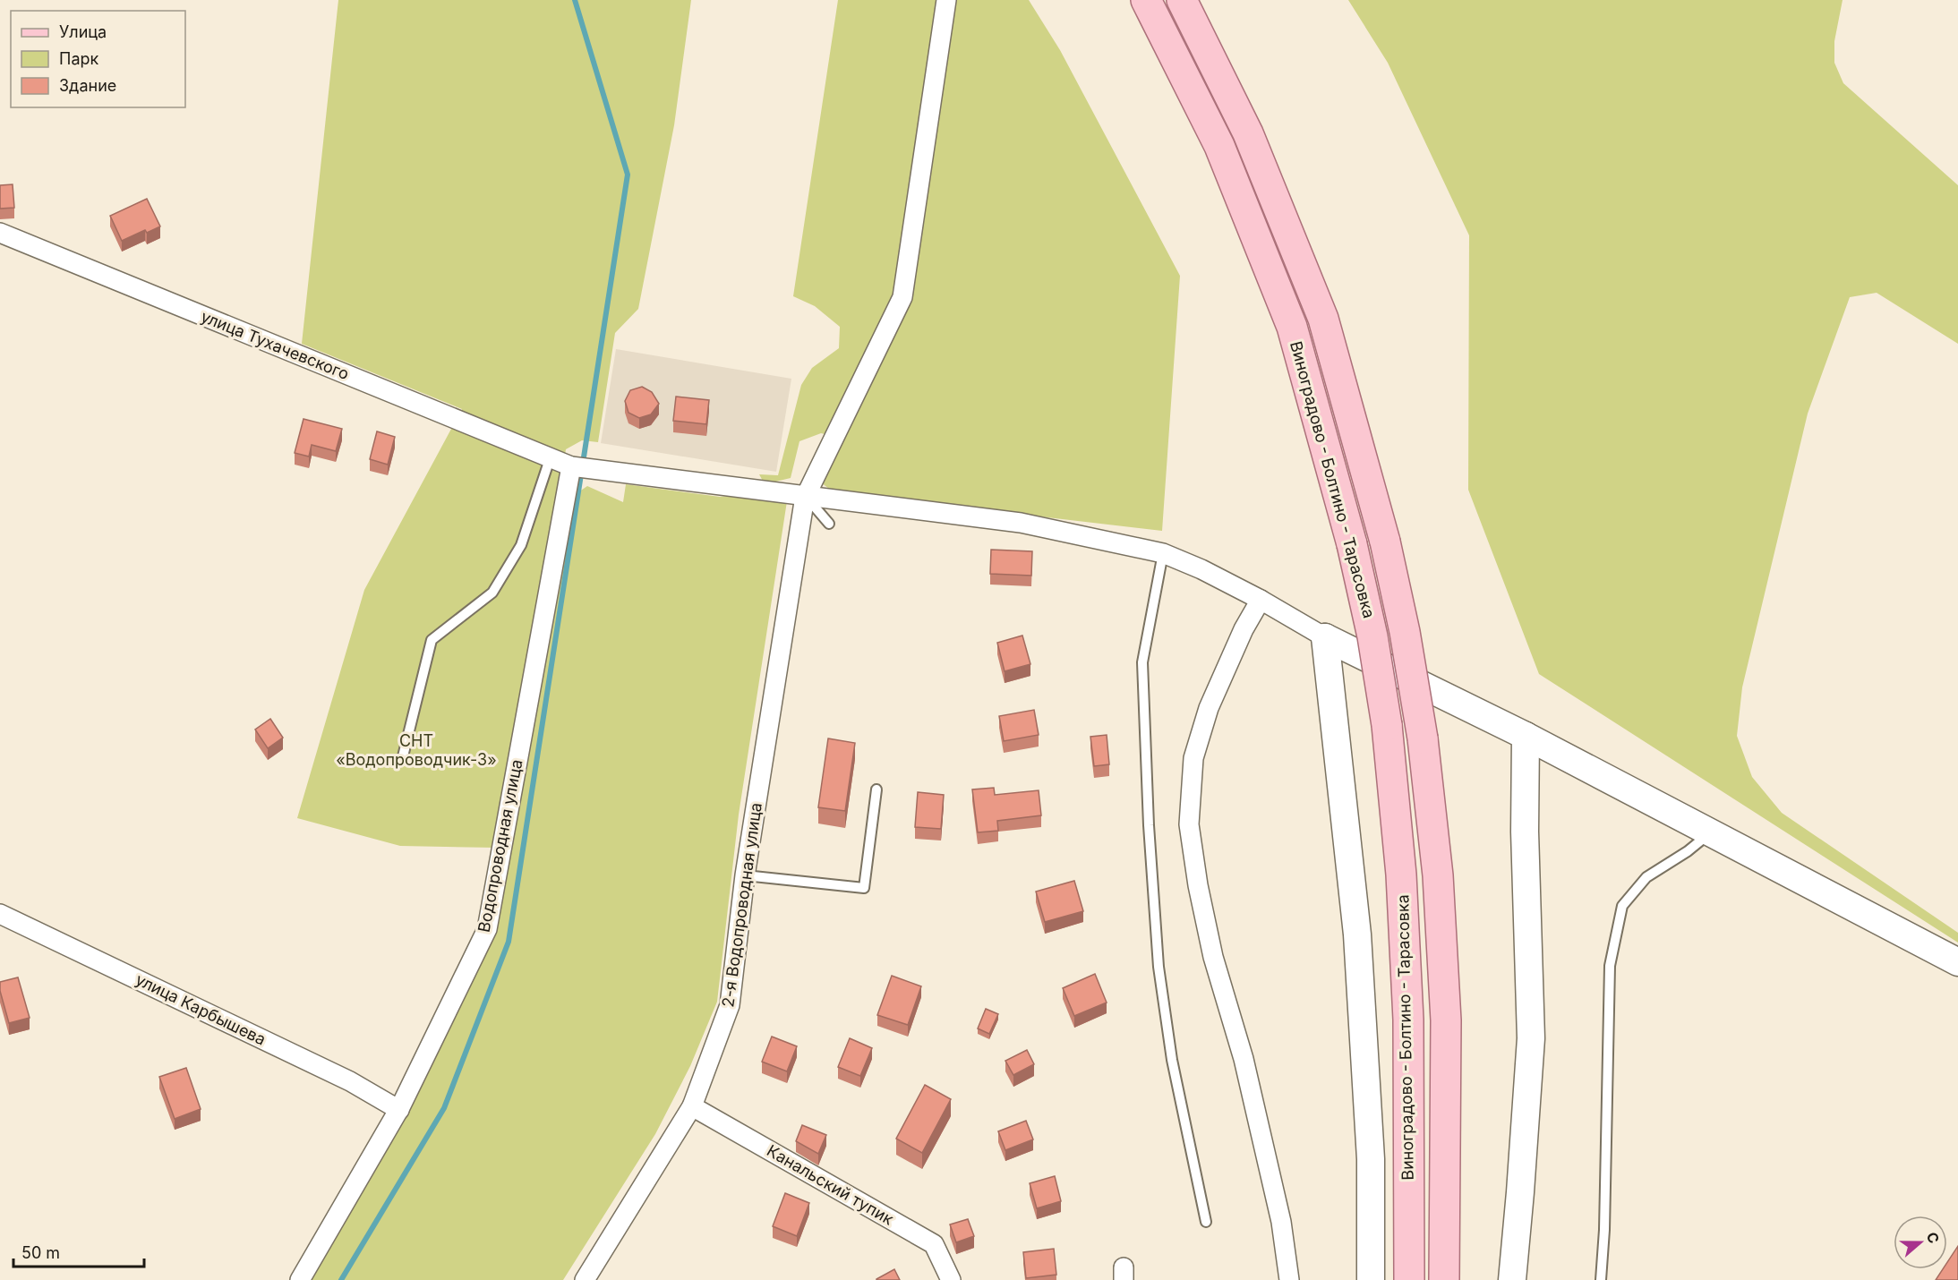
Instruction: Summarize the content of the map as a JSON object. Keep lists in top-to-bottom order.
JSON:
{
  "streets": {
    "main road": ["Виноградово - Болтино - Тарасовка"],
    "street": [
      "улица Тухачевского",
      "Водопроводная улица",
      "2-я Водопроводная улица",
      "улица Карбышева",
      "Канальский тупик"
    ]
  },
  "crossings": [
    ["улица Тухачевского", "Водопроводная улица"],
    ["улица Тухачевского", "2-я Водопроводная улица"],
    ["Водопроводная улица", "улица Карбышева"],
    ["2-я Водопроводная улица", "Канальский тупик"]
  ],
  "parks": ["СНТ «Водопроводчик-3»"],
  "legend": ["Улица", "Парк", "Здание"],
  "scale_bar": "50 m",
  "north": "right"
}
